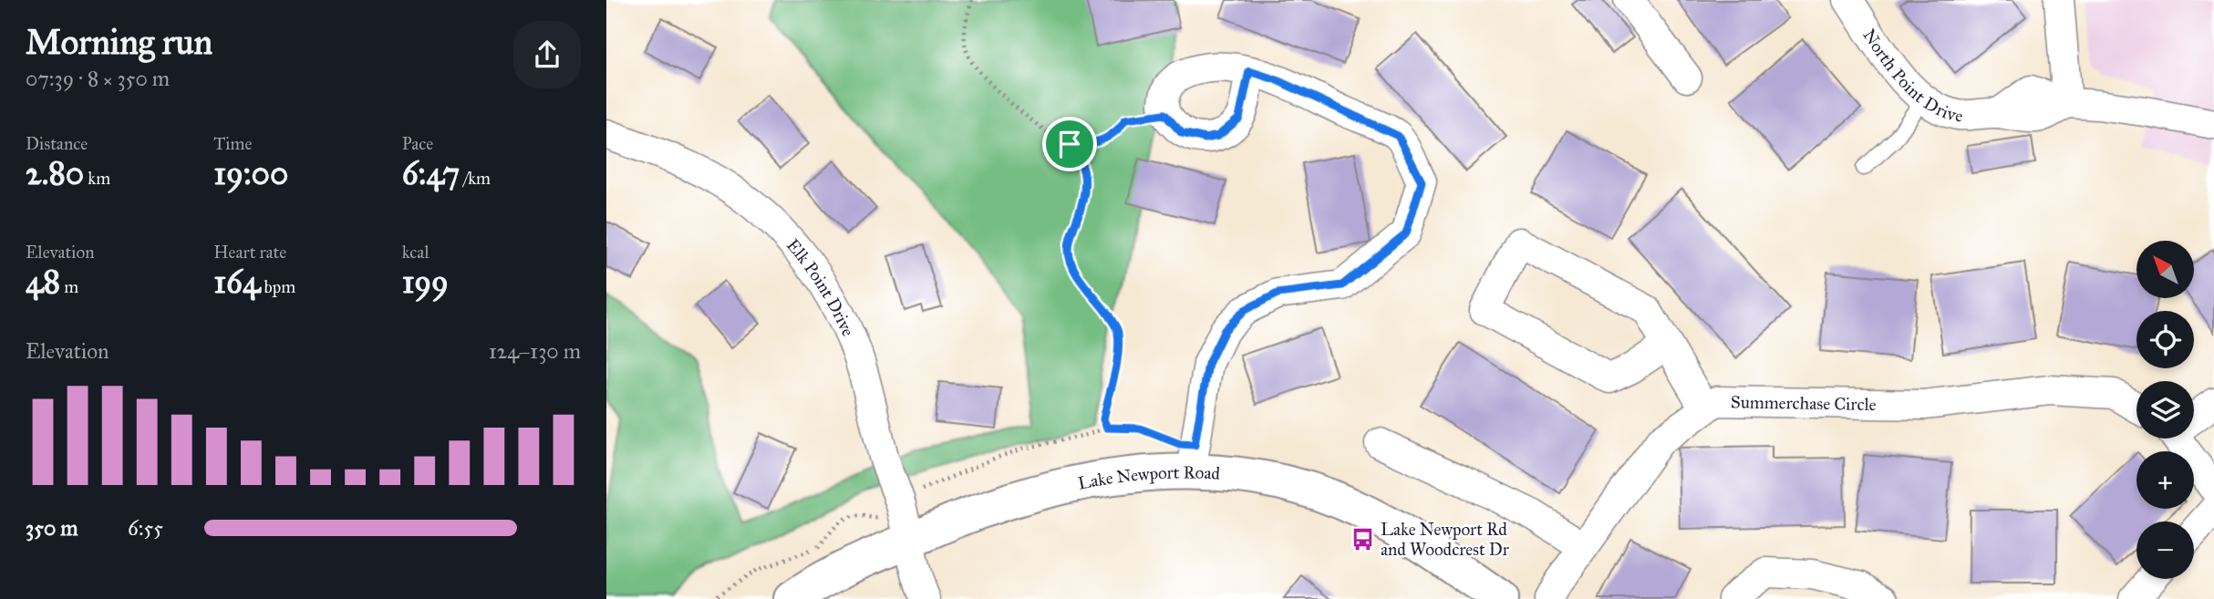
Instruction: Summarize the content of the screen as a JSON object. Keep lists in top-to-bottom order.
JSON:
{
  "streets": {
    "street": [
      "North Point Drive",
      "Elk Point Drive",
      "Summerchase Circle",
      "Lake Newport Road"
    ]
  },
  "crossings": [
    ["Elk Point Drive", "Lake Newport Road"]
  ],
  "places": {
    "bus stop": ["Lake Newport Rd and Woodcrest Dr"]
  },
  "north": "top left",
  "page": {
    "heading": ["Morning run", "07:39 · 8 × 350 m"],
    "stats": [
      ["Distance", "2.80 km"],
      ["Time", "19:00"],
      ["Pace", "6:47 /km"],
      ["Elevation", "48 m"],
      ["Heart rate", "164 bpm"],
      ["kcal", "199"]
    ],
    "map_buttons": ["+", "−"],
    "chart": ["Elevation", "124–130 m"],
    "list": [
      {
        "name": "350 m",
        "note": "6:55"
      }
    ]
  }
}
